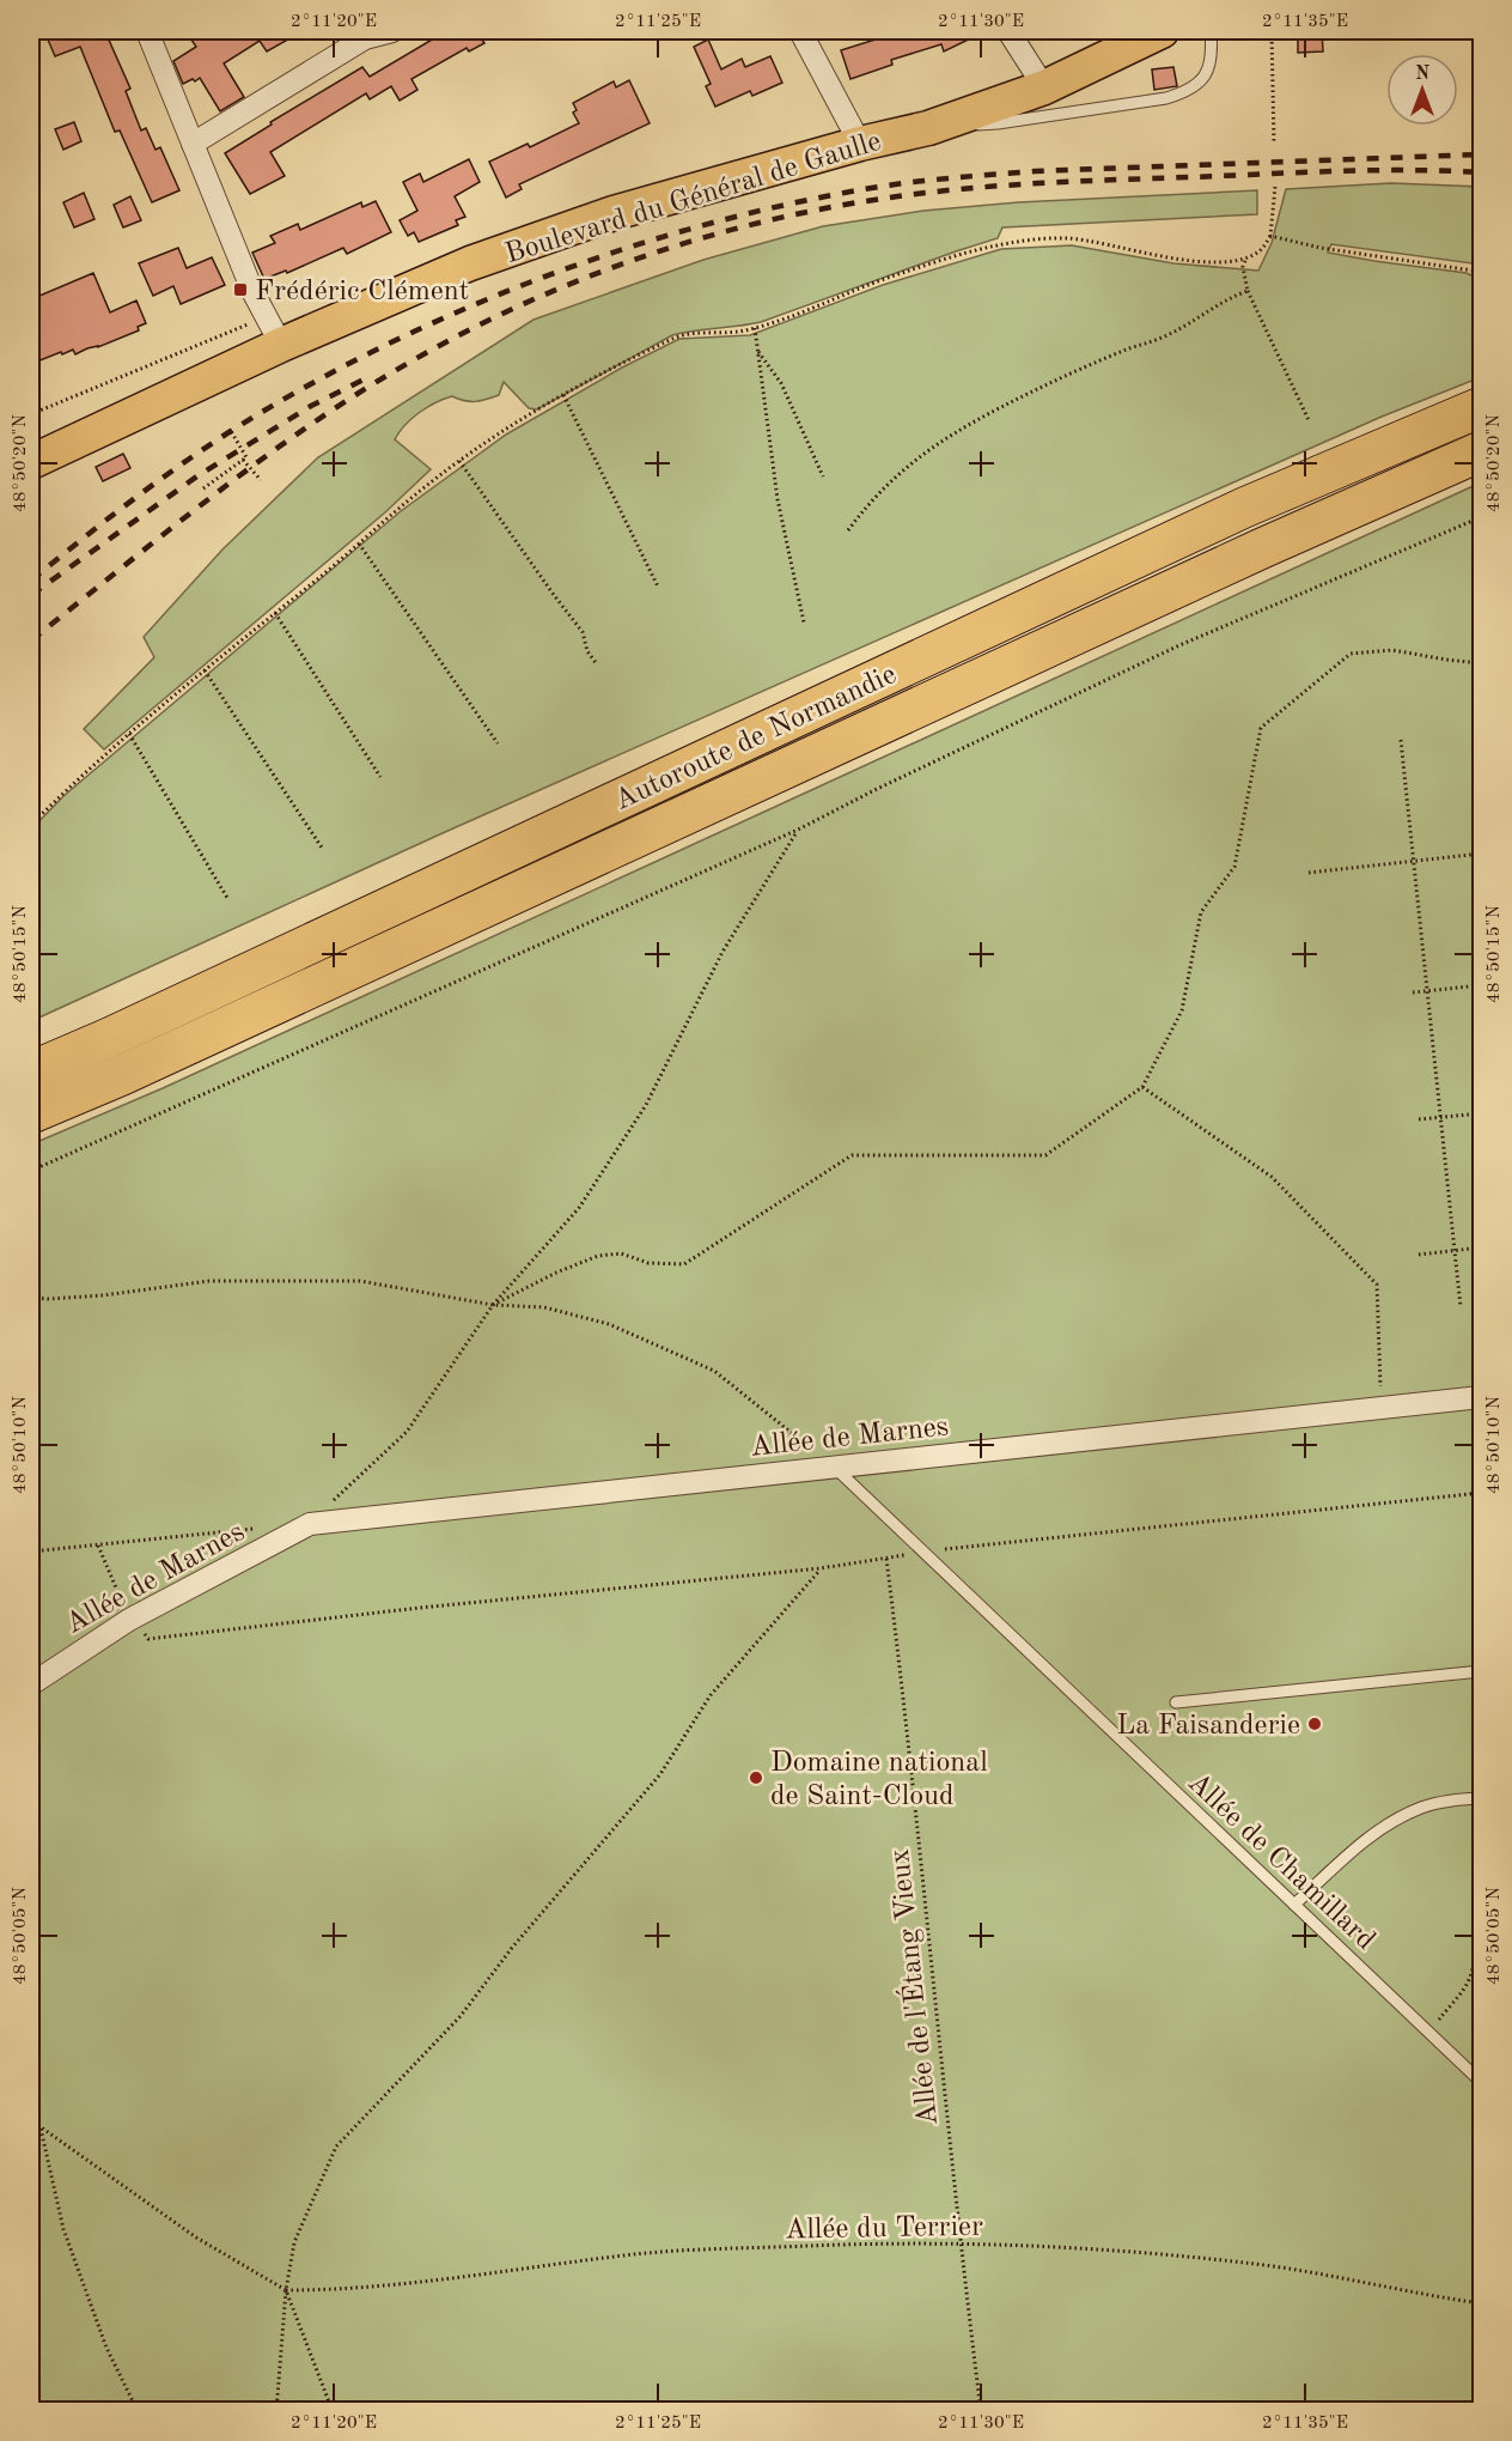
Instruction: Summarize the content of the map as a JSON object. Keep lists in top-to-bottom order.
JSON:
{
  "streets": {
    "highway": ["Autoroute de Normandie"],
    "main road": ["Boulevard du Général de Gaulle"],
    "street": ["Allée de Marnes"],
    "lane": ["Allée de Chamillard"],
    "path": ["Allée de l'Étang Vieux", "Allée du Terrier"]
  },
  "crossings": [
    ["Allée de Marnes", "Allée de Chamillard"],
    ["Allée de l'Étang Vieux", "Allée du Terrier"]
  ],
  "places": {
    "transit": ["Frédéric Clément"],
    "other": ["La Faisanderie", "Domaine national de Saint-Cloud"]
  },
  "north": "top",
  "coordinates": [
    "2°11'20\"E",
    "2°11'25\"E",
    "2°11'30\"E",
    "2°11'35\"E",
    "48°50'20\"N",
    "48°50'15\"N",
    "48°50'10\"N",
    "48°50'05\"N"
  ]
}
